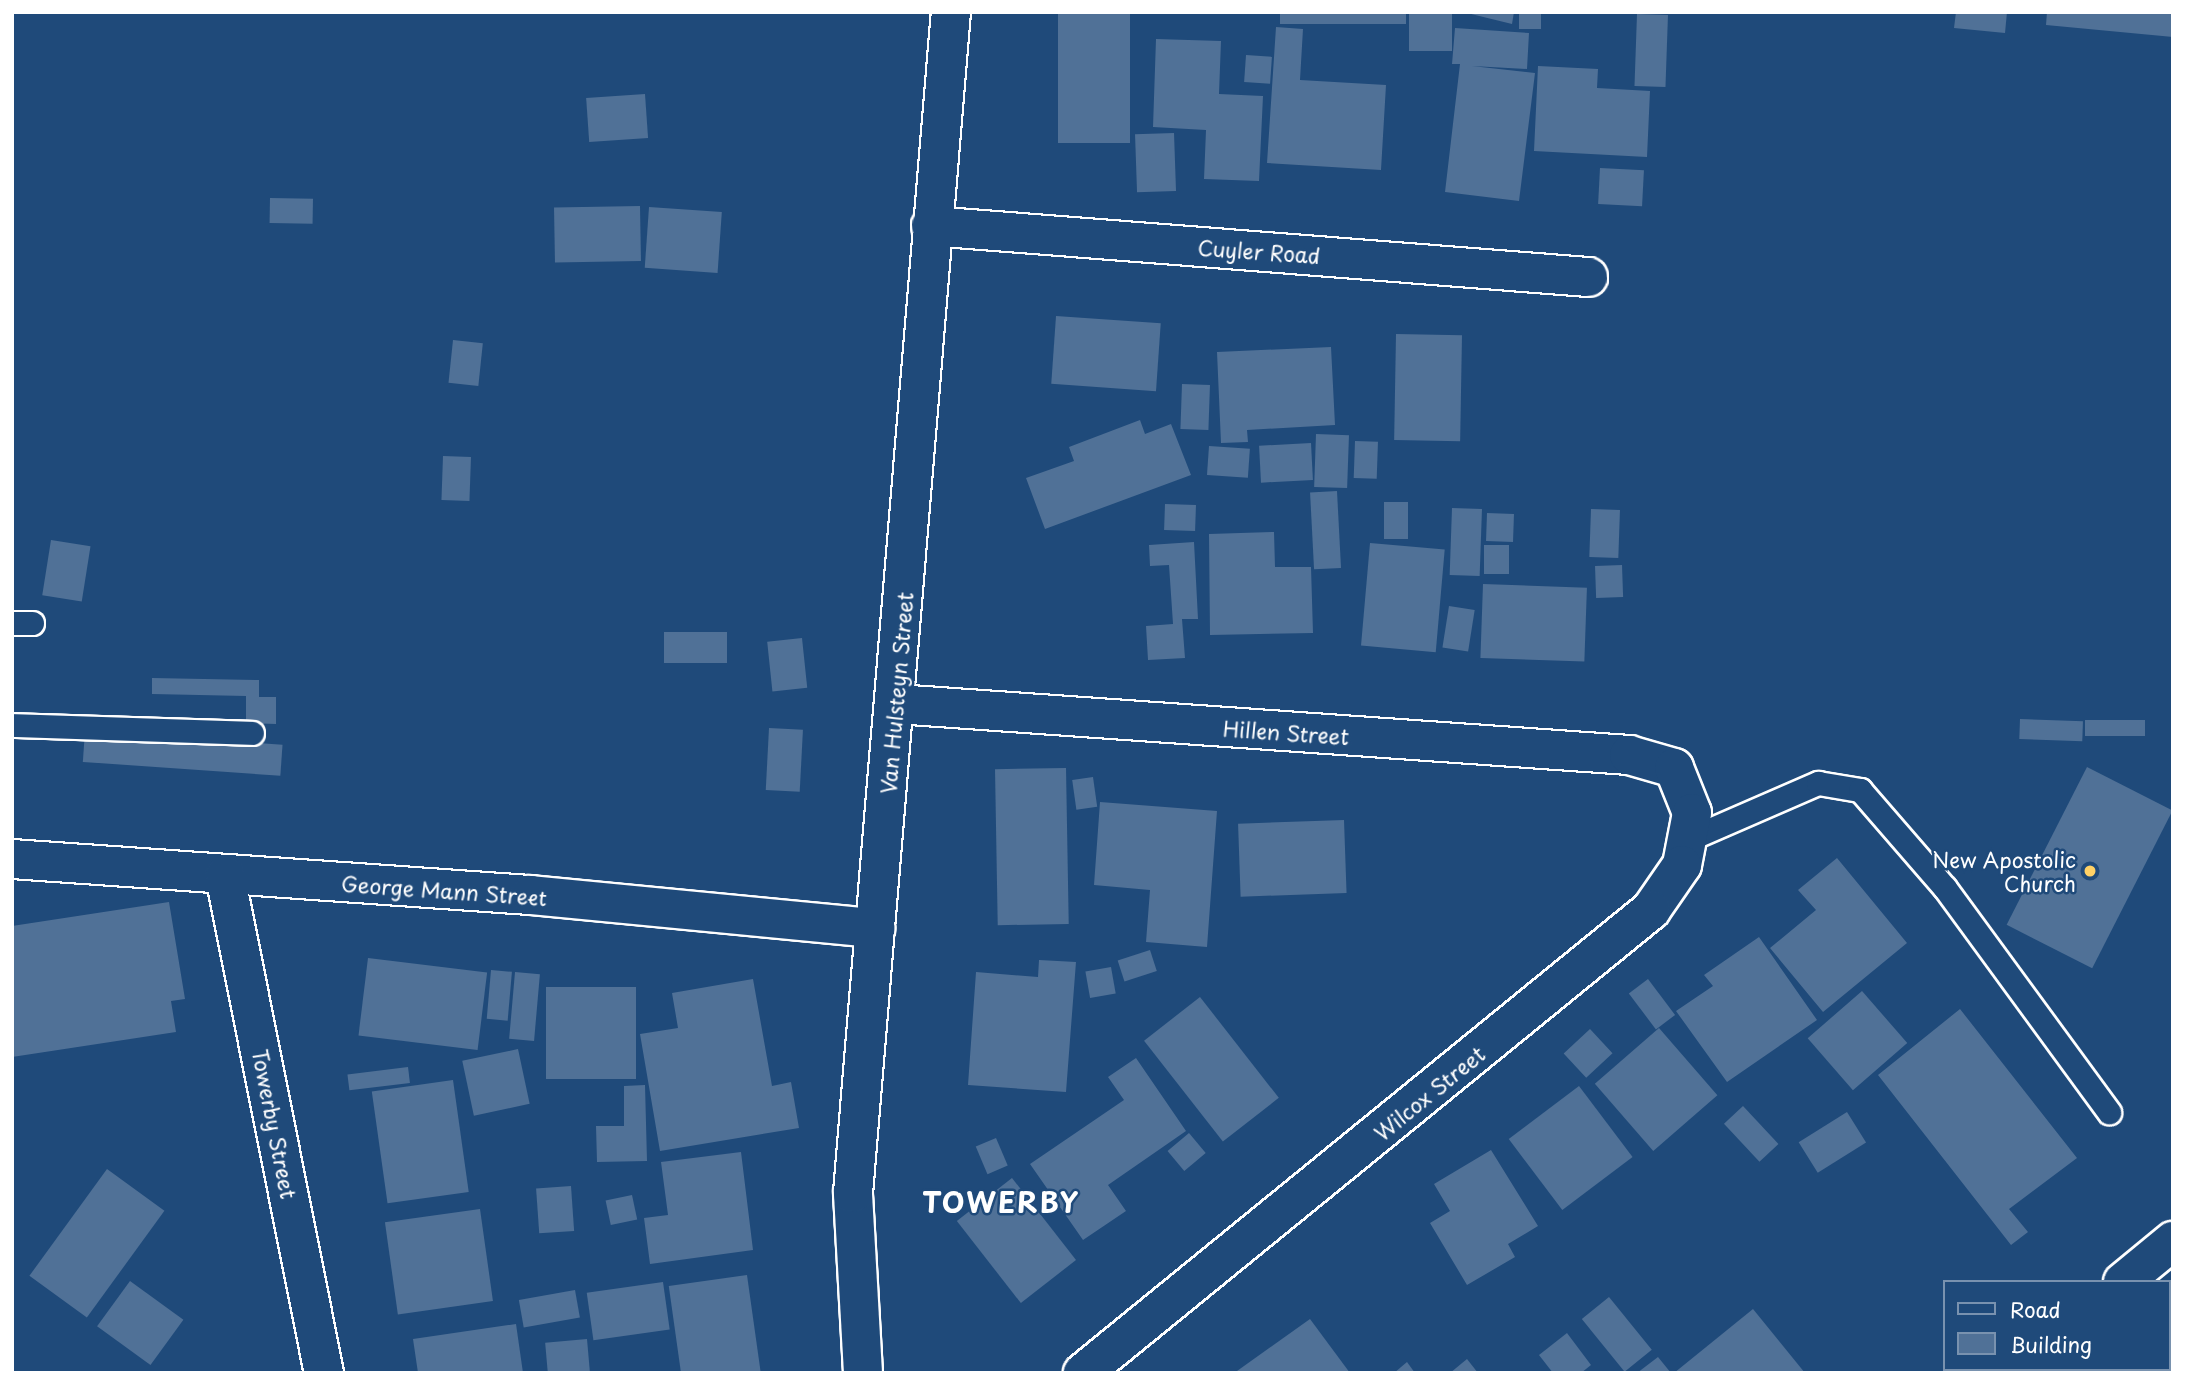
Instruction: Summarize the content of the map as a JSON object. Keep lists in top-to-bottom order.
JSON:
{
  "streets": {
    "street": [
      "Cuyler Road",
      "Van Hulsteyn Street",
      "Hillen Street",
      "George Mann Street",
      "Wilcox Street",
      "Towerby Street"
    ]
  },
  "crossings": [
    ["Cuyler Road", "Van Hulsteyn Street"],
    ["Van Hulsteyn Street", "Hillen Street"],
    ["Van Hulsteyn Street", "George Mann Street"],
    ["Hillen Street", "Wilcox Street"],
    ["George Mann Street", "Towerby Street"]
  ],
  "districts": ["TOWERBY"],
  "places": ["New Apostolic Church"],
  "legend": ["Road", "Building"]
}
